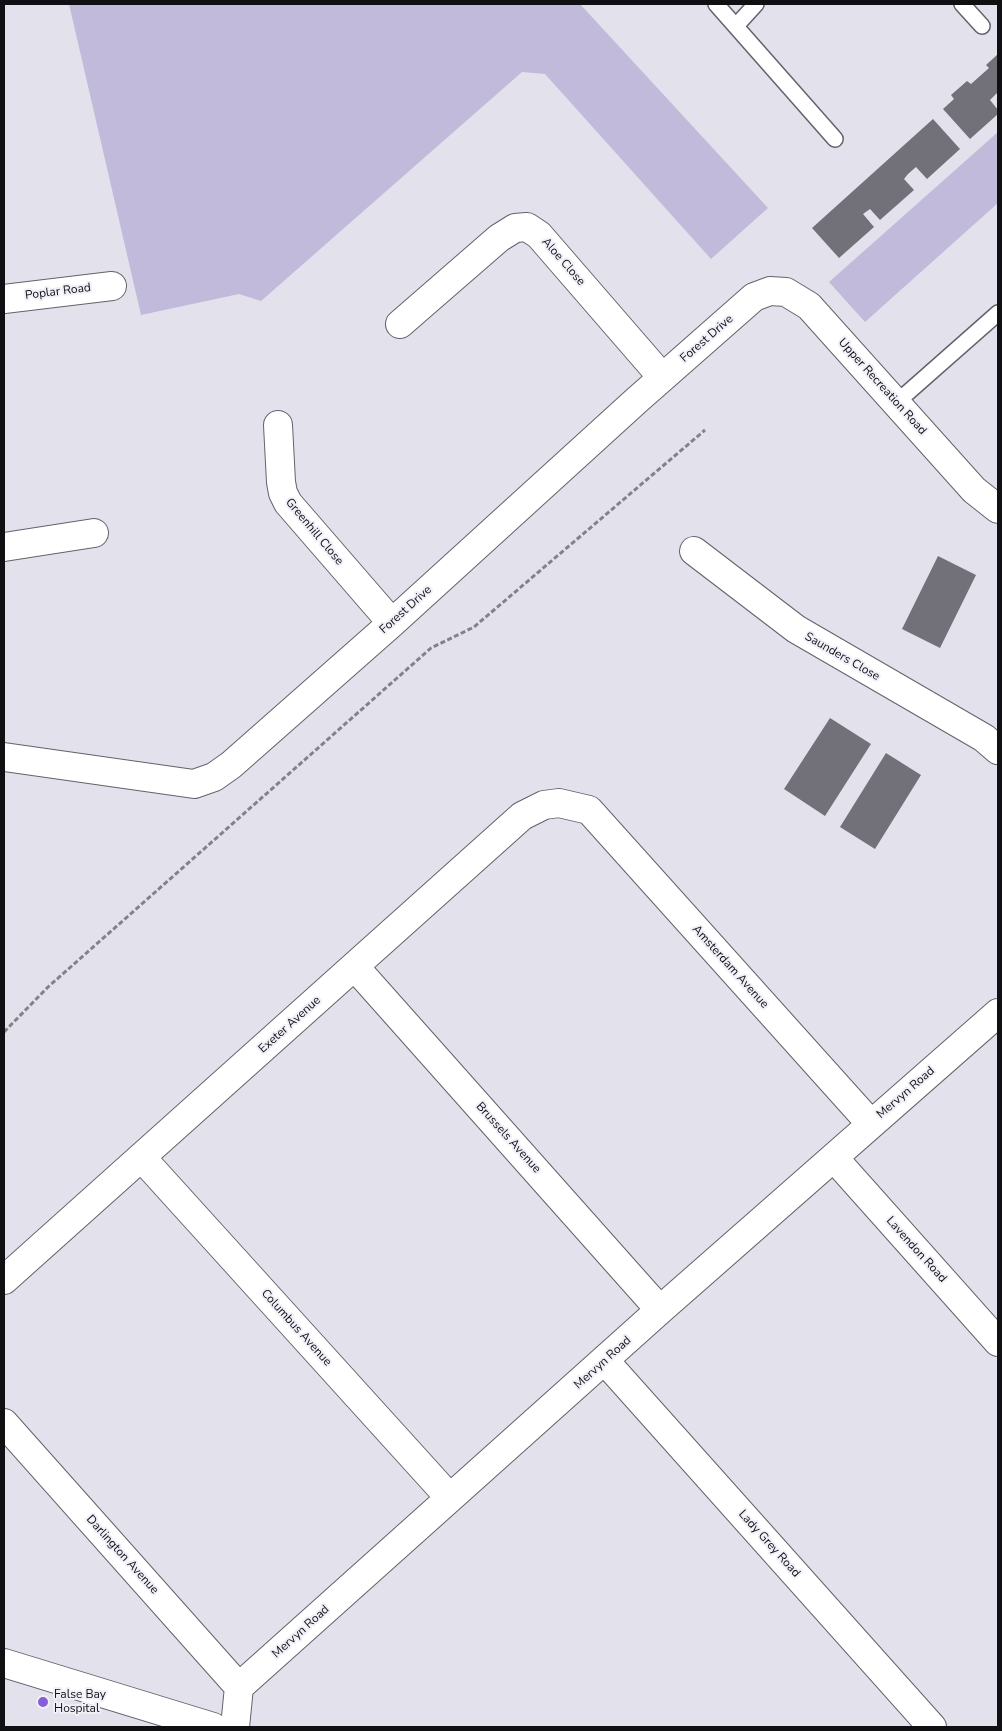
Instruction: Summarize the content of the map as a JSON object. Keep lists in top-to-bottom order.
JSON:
{
  "streets": {
    "street": [
      "Aloe Close",
      "Poplar Road",
      "Forest Drive",
      "Upper Recreation Road",
      "Greenhill Close",
      "Saunders Close",
      "Amsterdam Avenue",
      "Exeter Avenue",
      "Mervyn Road",
      "Brussels Avenue",
      "Lavendon Road",
      "Columbus Avenue",
      "Lady Grey Road",
      "Darlington Avenue"
    ]
  },
  "crossings": [
    ["Aloe Close", "Forest Drive"],
    ["Forest Drive", "Upper Recreation Road"],
    ["Forest Drive", "Greenhill Close"],
    ["Amsterdam Avenue", "Exeter Avenue"],
    ["Amsterdam Avenue", "Mervyn Road"],
    ["Exeter Avenue", "Brussels Avenue"],
    ["Exeter Avenue", "Columbus Avenue"],
    ["Mervyn Road", "Brussels Avenue"],
    ["Mervyn Road", "Lavendon Road"],
    ["Mervyn Road", "Columbus Avenue"],
    ["Mervyn Road", "Lady Grey Road"],
    ["Mervyn Road", "Darlington Avenue"]
  ],
  "places": ["False Bay Hospital"]
}
